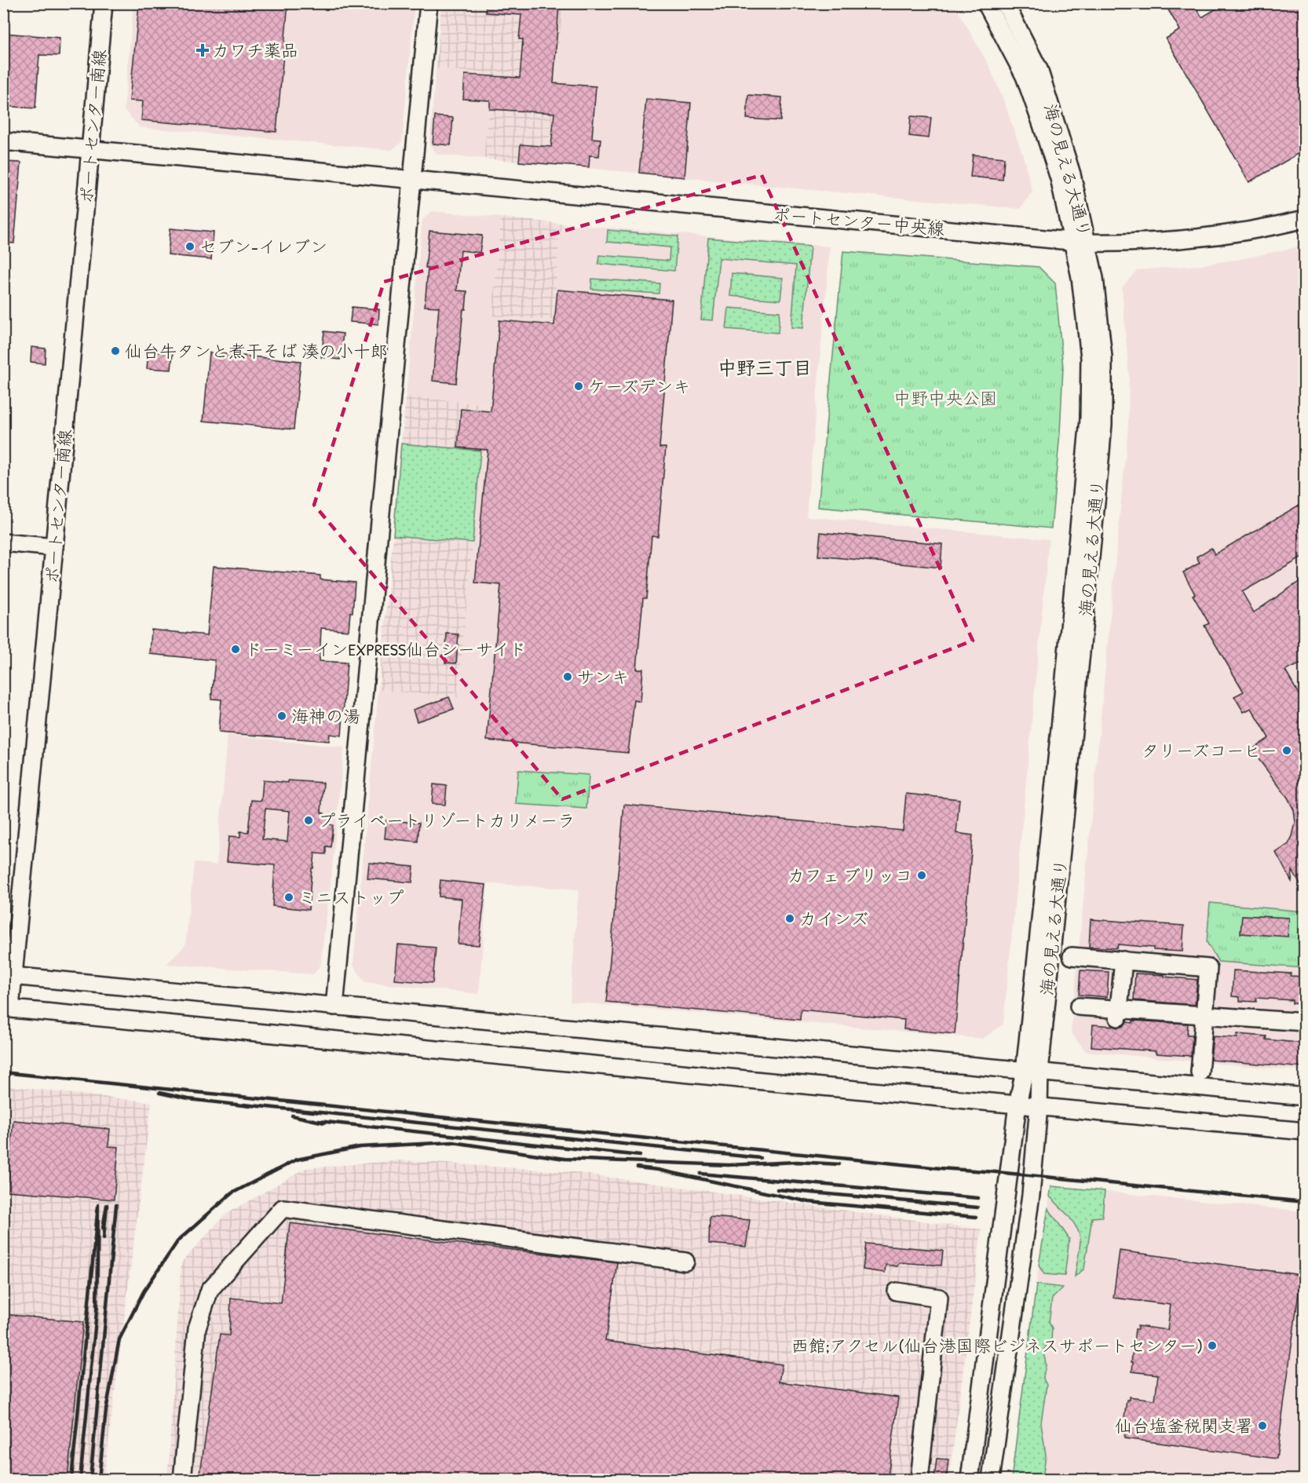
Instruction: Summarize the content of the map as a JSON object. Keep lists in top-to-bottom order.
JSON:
{
  "streets": {
    "street": ["ポートセンター南線", "海の見える大通り", "ポートセンター中央線"]
  },
  "crossings": [
    ["ポートセンター南線", "ポートセンター中央線"],
    ["海の見える大通り", "ポートセンター中央線"]
  ],
  "districts": ["中野三丁目"],
  "parks": ["中野中央公園"],
  "places": {
    "health": ["カワチ薬品"],
    "other": [
      "セブン-イレブン",
      "仙台牛タンと煮干そば 湊の小十郎",
      "ケーズデンキ",
      "ドーミーインEXPRESS仙台シーサイド",
      "サンキ",
      "海神の湯",
      "タリーズコーヒー",
      "プライベートリゾートカリメーラ",
      "カフェ ブリッコ",
      "ミニストップ",
      "カインズ",
      "西館;アクセル(仙台港国際ビジネスサポートセンター)",
      "仙台塩釜税関支署"
    ]
  }
}
